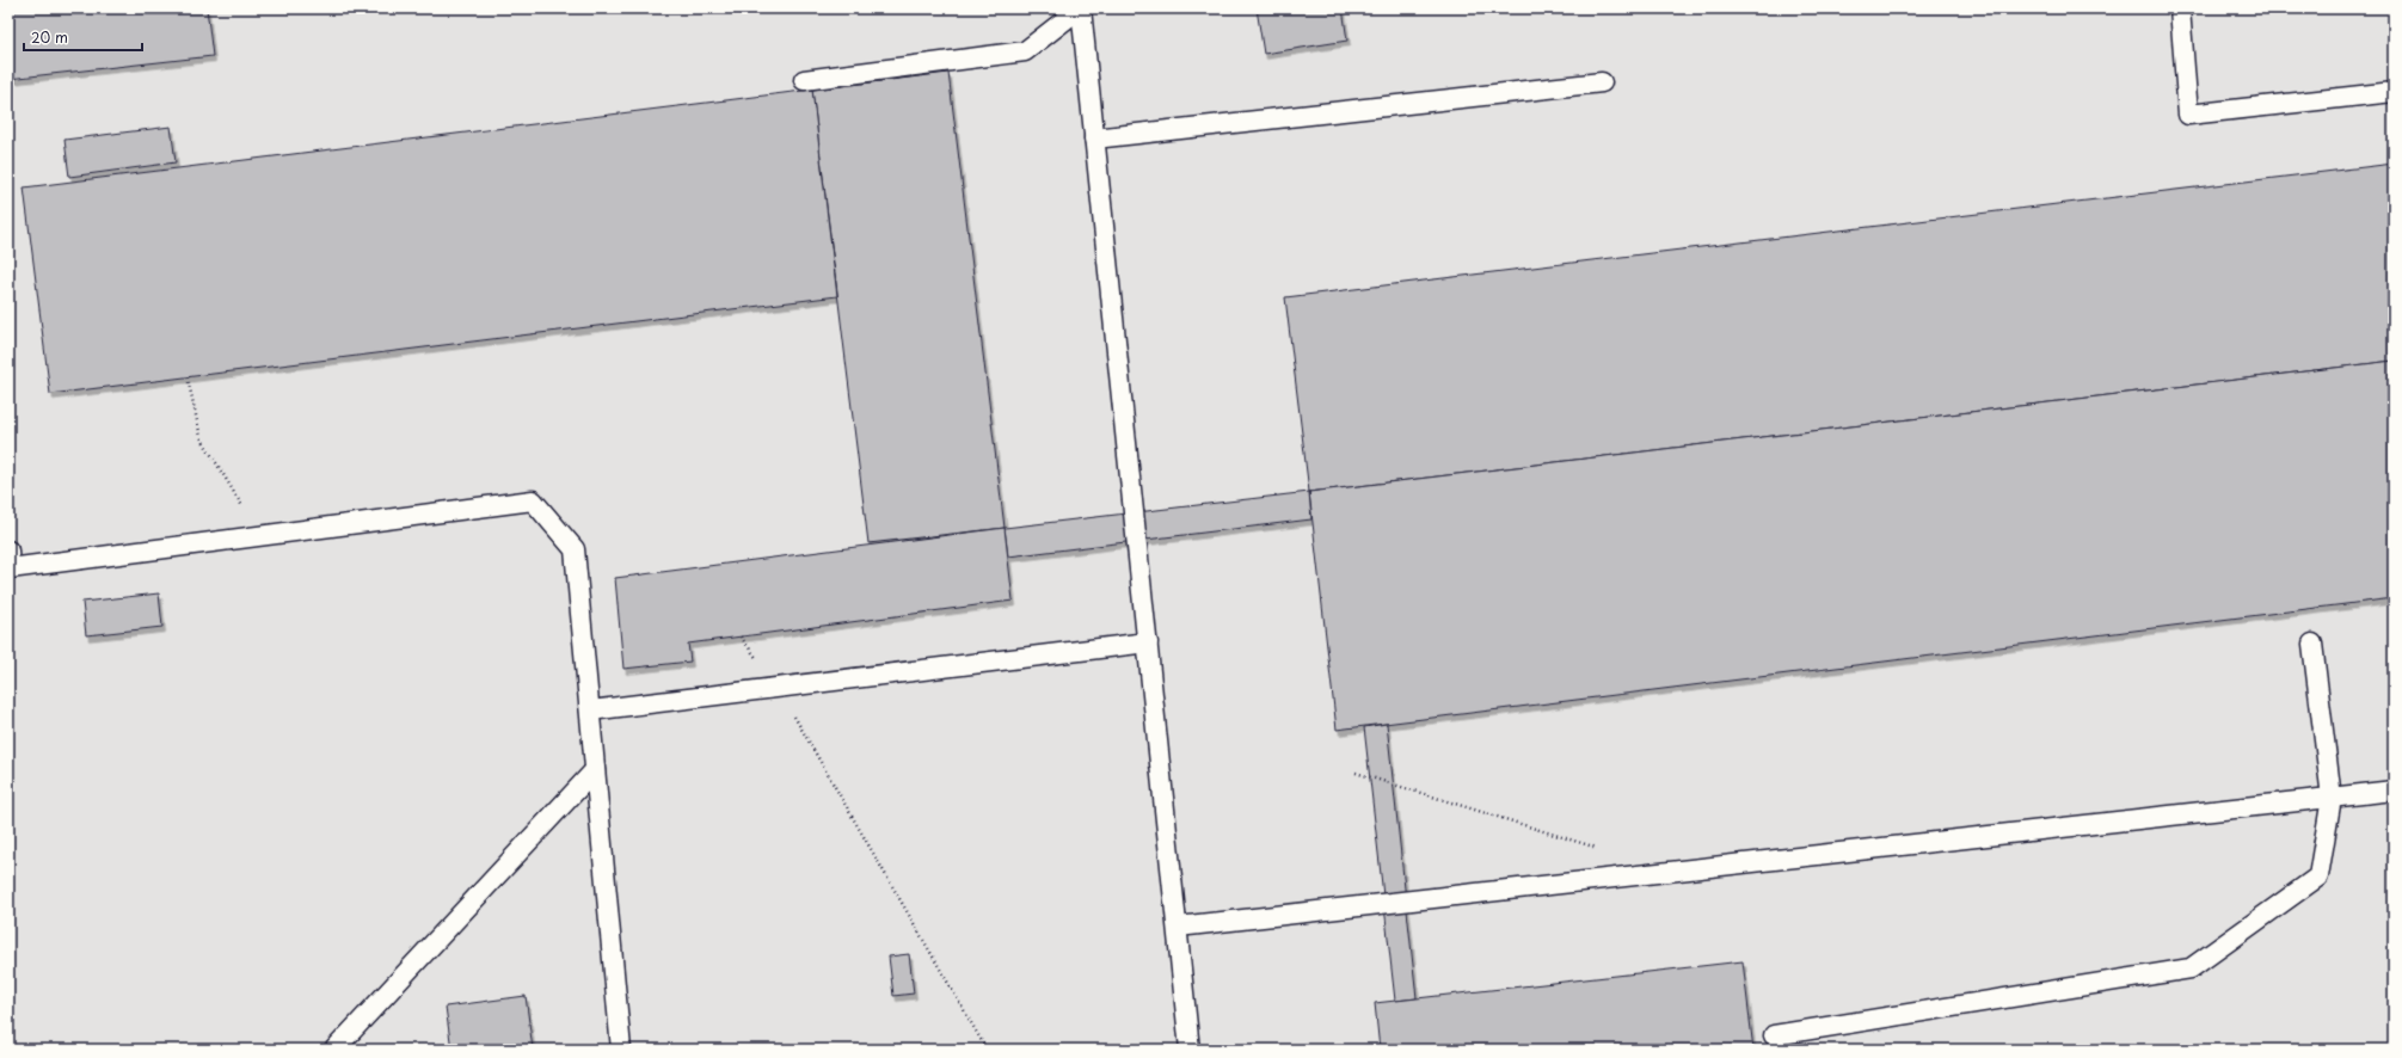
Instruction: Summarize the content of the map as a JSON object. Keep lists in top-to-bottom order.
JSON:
{
  "scale_bar": "20 m"
}
